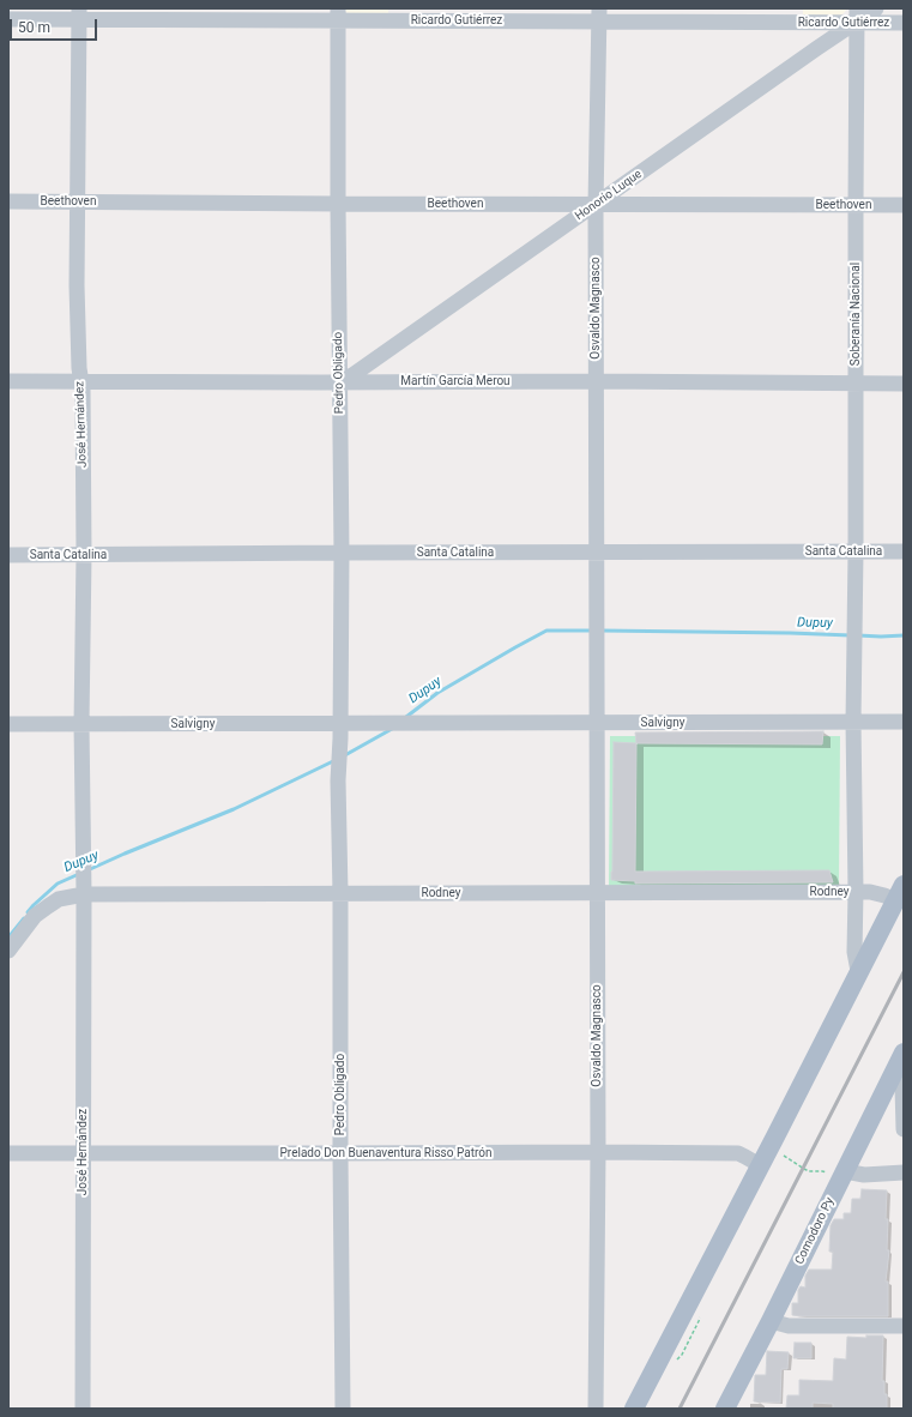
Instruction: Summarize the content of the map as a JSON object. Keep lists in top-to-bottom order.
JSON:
{
  "streets": {
    "main road": ["Comodoro Py"],
    "street": [
      "Ricardo Gutiérrez",
      "Honorio Luque",
      "Beethoven",
      "Osvaldo Magnasco",
      "Soberanía Nacional",
      "Pedro Obligado",
      "Martín García Merou",
      "José Hernández",
      "Santa Catalina",
      "Salvigny",
      "Rodney",
      "Prelado Don Buenaventura Risso Patrón"
    ]
  },
  "crossings": [
    ["Ricardo Gutiérrez", "Honorio Luque"],
    ["Ricardo Gutiérrez", "Osvaldo Magnasco"],
    ["Ricardo Gutiérrez", "Soberanía Nacional"],
    ["Ricardo Gutiérrez", "Pedro Obligado"],
    ["Ricardo Gutiérrez", "José Hernández"],
    ["Honorio Luque", "Beethoven"],
    ["Honorio Luque", "Osvaldo Magnasco"],
    ["Honorio Luque", "Soberanía Nacional"],
    ["Honorio Luque", "Pedro Obligado"],
    ["Honorio Luque", "Martín García Merou"],
    ["Beethoven", "Osvaldo Magnasco"],
    ["Beethoven", "Soberanía Nacional"],
    ["Beethoven", "Pedro Obligado"],
    ["Beethoven", "José Hernández"],
    ["Osvaldo Magnasco", "Martín García Merou"],
    ["Osvaldo Magnasco", "Santa Catalina"],
    ["Osvaldo Magnasco", "Salvigny"],
    ["Osvaldo Magnasco", "Rodney"],
    ["Osvaldo Magnasco", "Prelado Don Buenaventura Risso Patrón"],
    ["Soberanía Nacional", "Martín García Merou"],
    ["Soberanía Nacional", "Santa Catalina"],
    ["Soberanía Nacional", "Salvigny"],
    ["Pedro Obligado", "Martín García Merou"],
    ["Pedro Obligado", "Santa Catalina"],
    ["Pedro Obligado", "Salvigny"],
    ["Pedro Obligado", "Rodney"],
    ["Pedro Obligado", "Prelado Don Buenaventura Risso Patrón"],
    ["Martín García Merou", "José Hernández"],
    ["José Hernández", "Santa Catalina"],
    ["José Hernández", "Salvigny"],
    ["José Hernández", "Rodney"],
    ["José Hernández", "Prelado Don Buenaventura Risso Patrón"]
  ],
  "water": ["Dupuy"],
  "scale_bar": "50 m"
}
